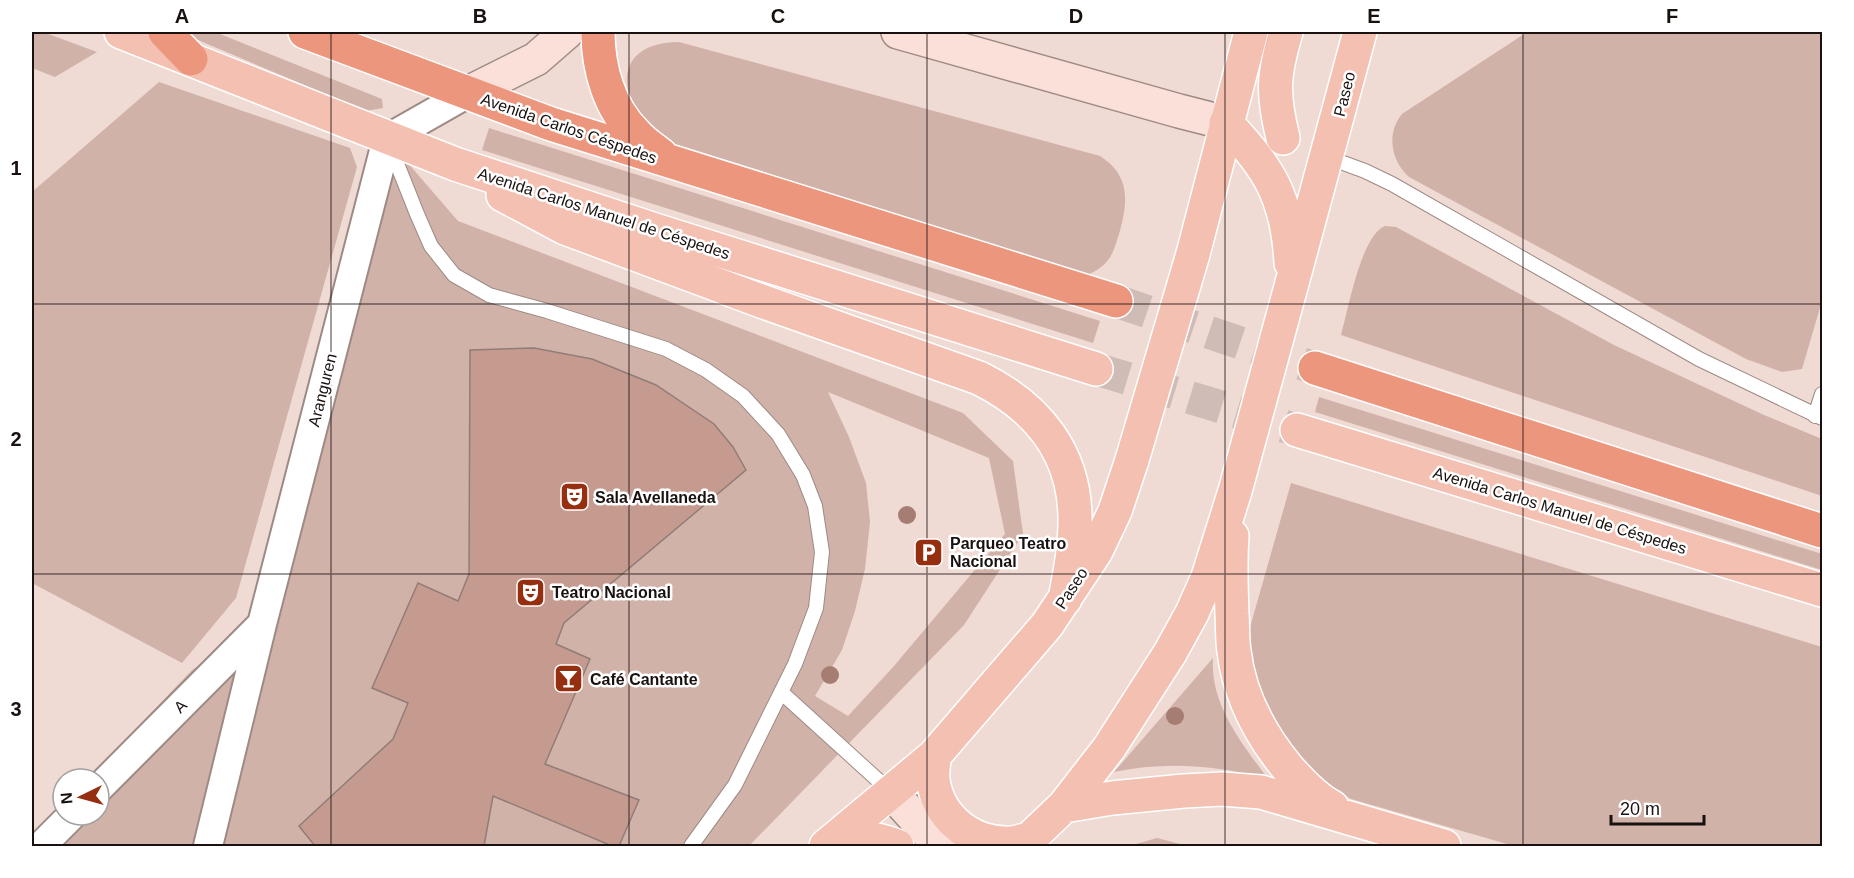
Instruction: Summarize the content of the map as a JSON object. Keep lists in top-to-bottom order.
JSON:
{
  "streets": {
    "highway": ["Avenida Carlos Céspedes"],
    "main road": ["Paseo", "Avenida Carlos Manuel de Céspedes"],
    "street": ["Aranguren", "A"]
  },
  "crossings": [
    ["Avenida Carlos Manuel de Céspedes", "Aranguren"],
    ["Aranguren", "A"]
  ],
  "places": {
    "theatre": ["Sala Avellaneda", "Teatro Nacional"],
    "parking": ["Parqueo Teatro Nacional"],
    "bar": ["Café Cantante"]
  },
  "scale_bar": "20 m",
  "north": "left",
  "grid": {
    "columns": [
      "A",
      "B",
      "C",
      "D",
      "E",
      "F"
    ],
    "rows": ["1", "2", "3"]
  }
}
